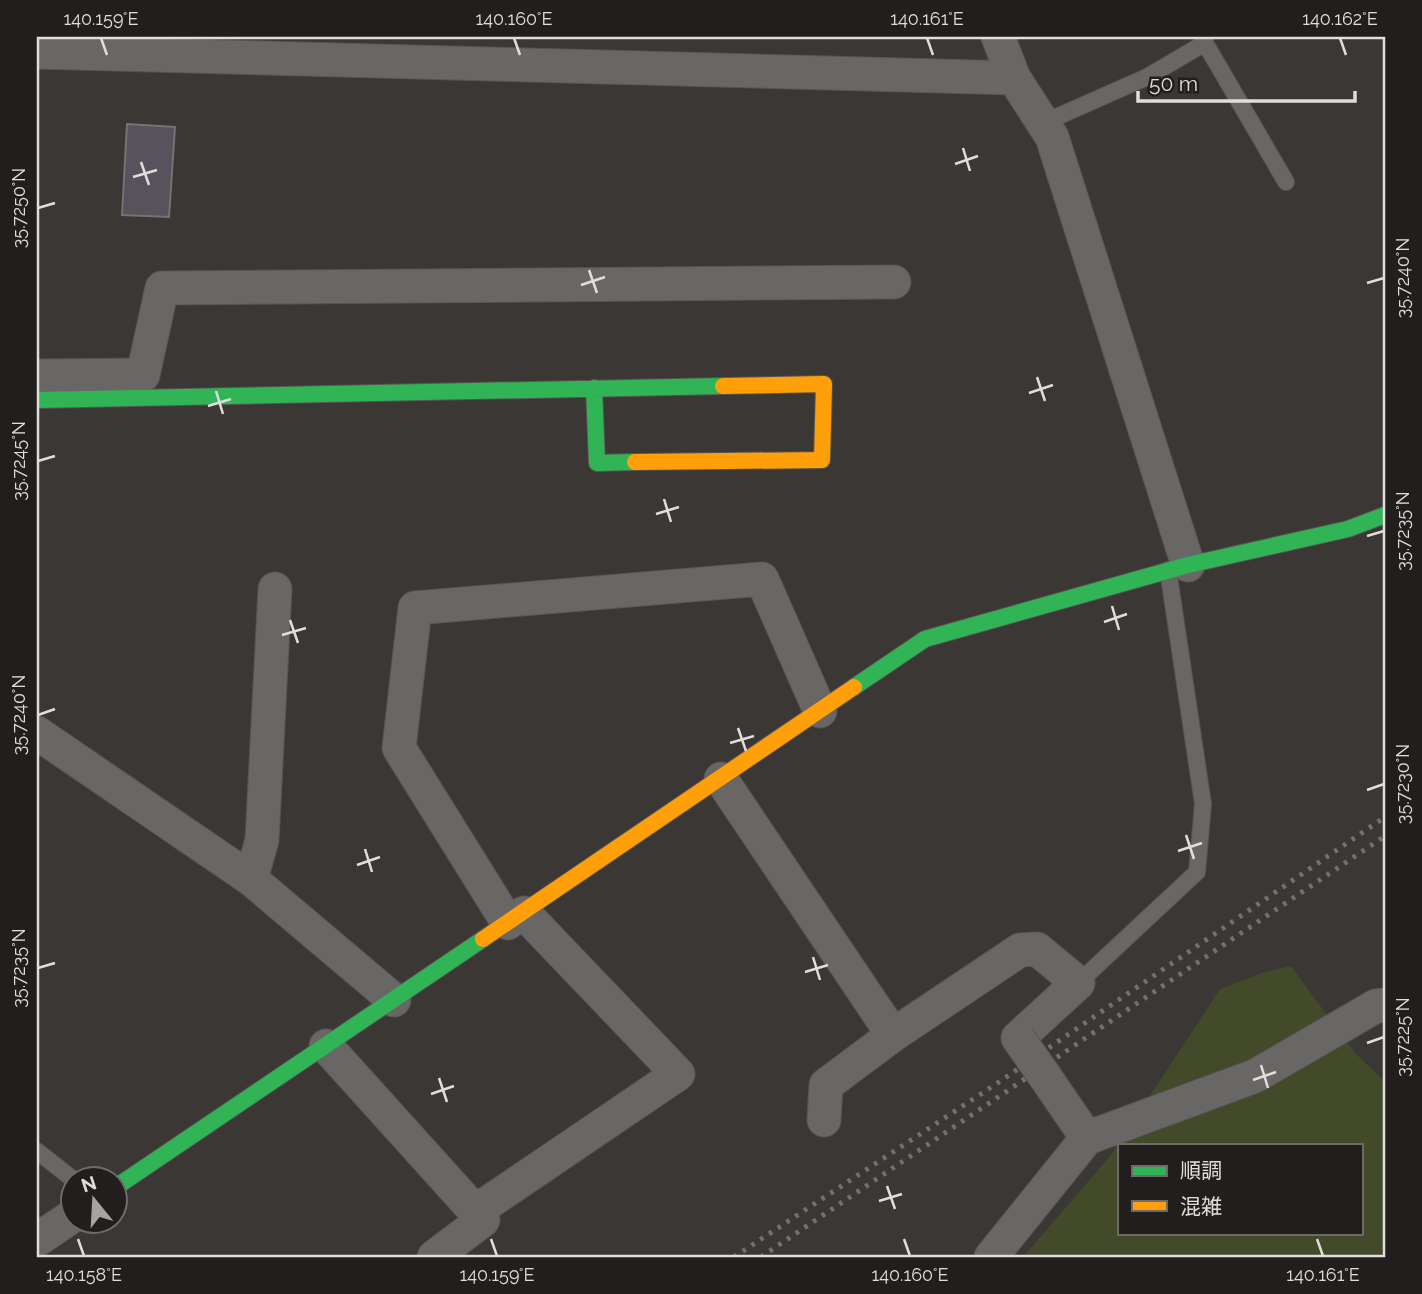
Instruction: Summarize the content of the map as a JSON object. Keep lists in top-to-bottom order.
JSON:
{
  "legend": ["順調", "混雑"],
  "scale_bar": "50 m",
  "north": "top",
  "coordinates": [
    "140.159°E",
    "140.160°E",
    "140.161°E",
    "140.162°E",
    "35.7250°N",
    "35.7240°N",
    "35.7245°N",
    "35.7235°N",
    "35.7230°N",
    "35.7225°N",
    "140.158°E"
  ]
}
